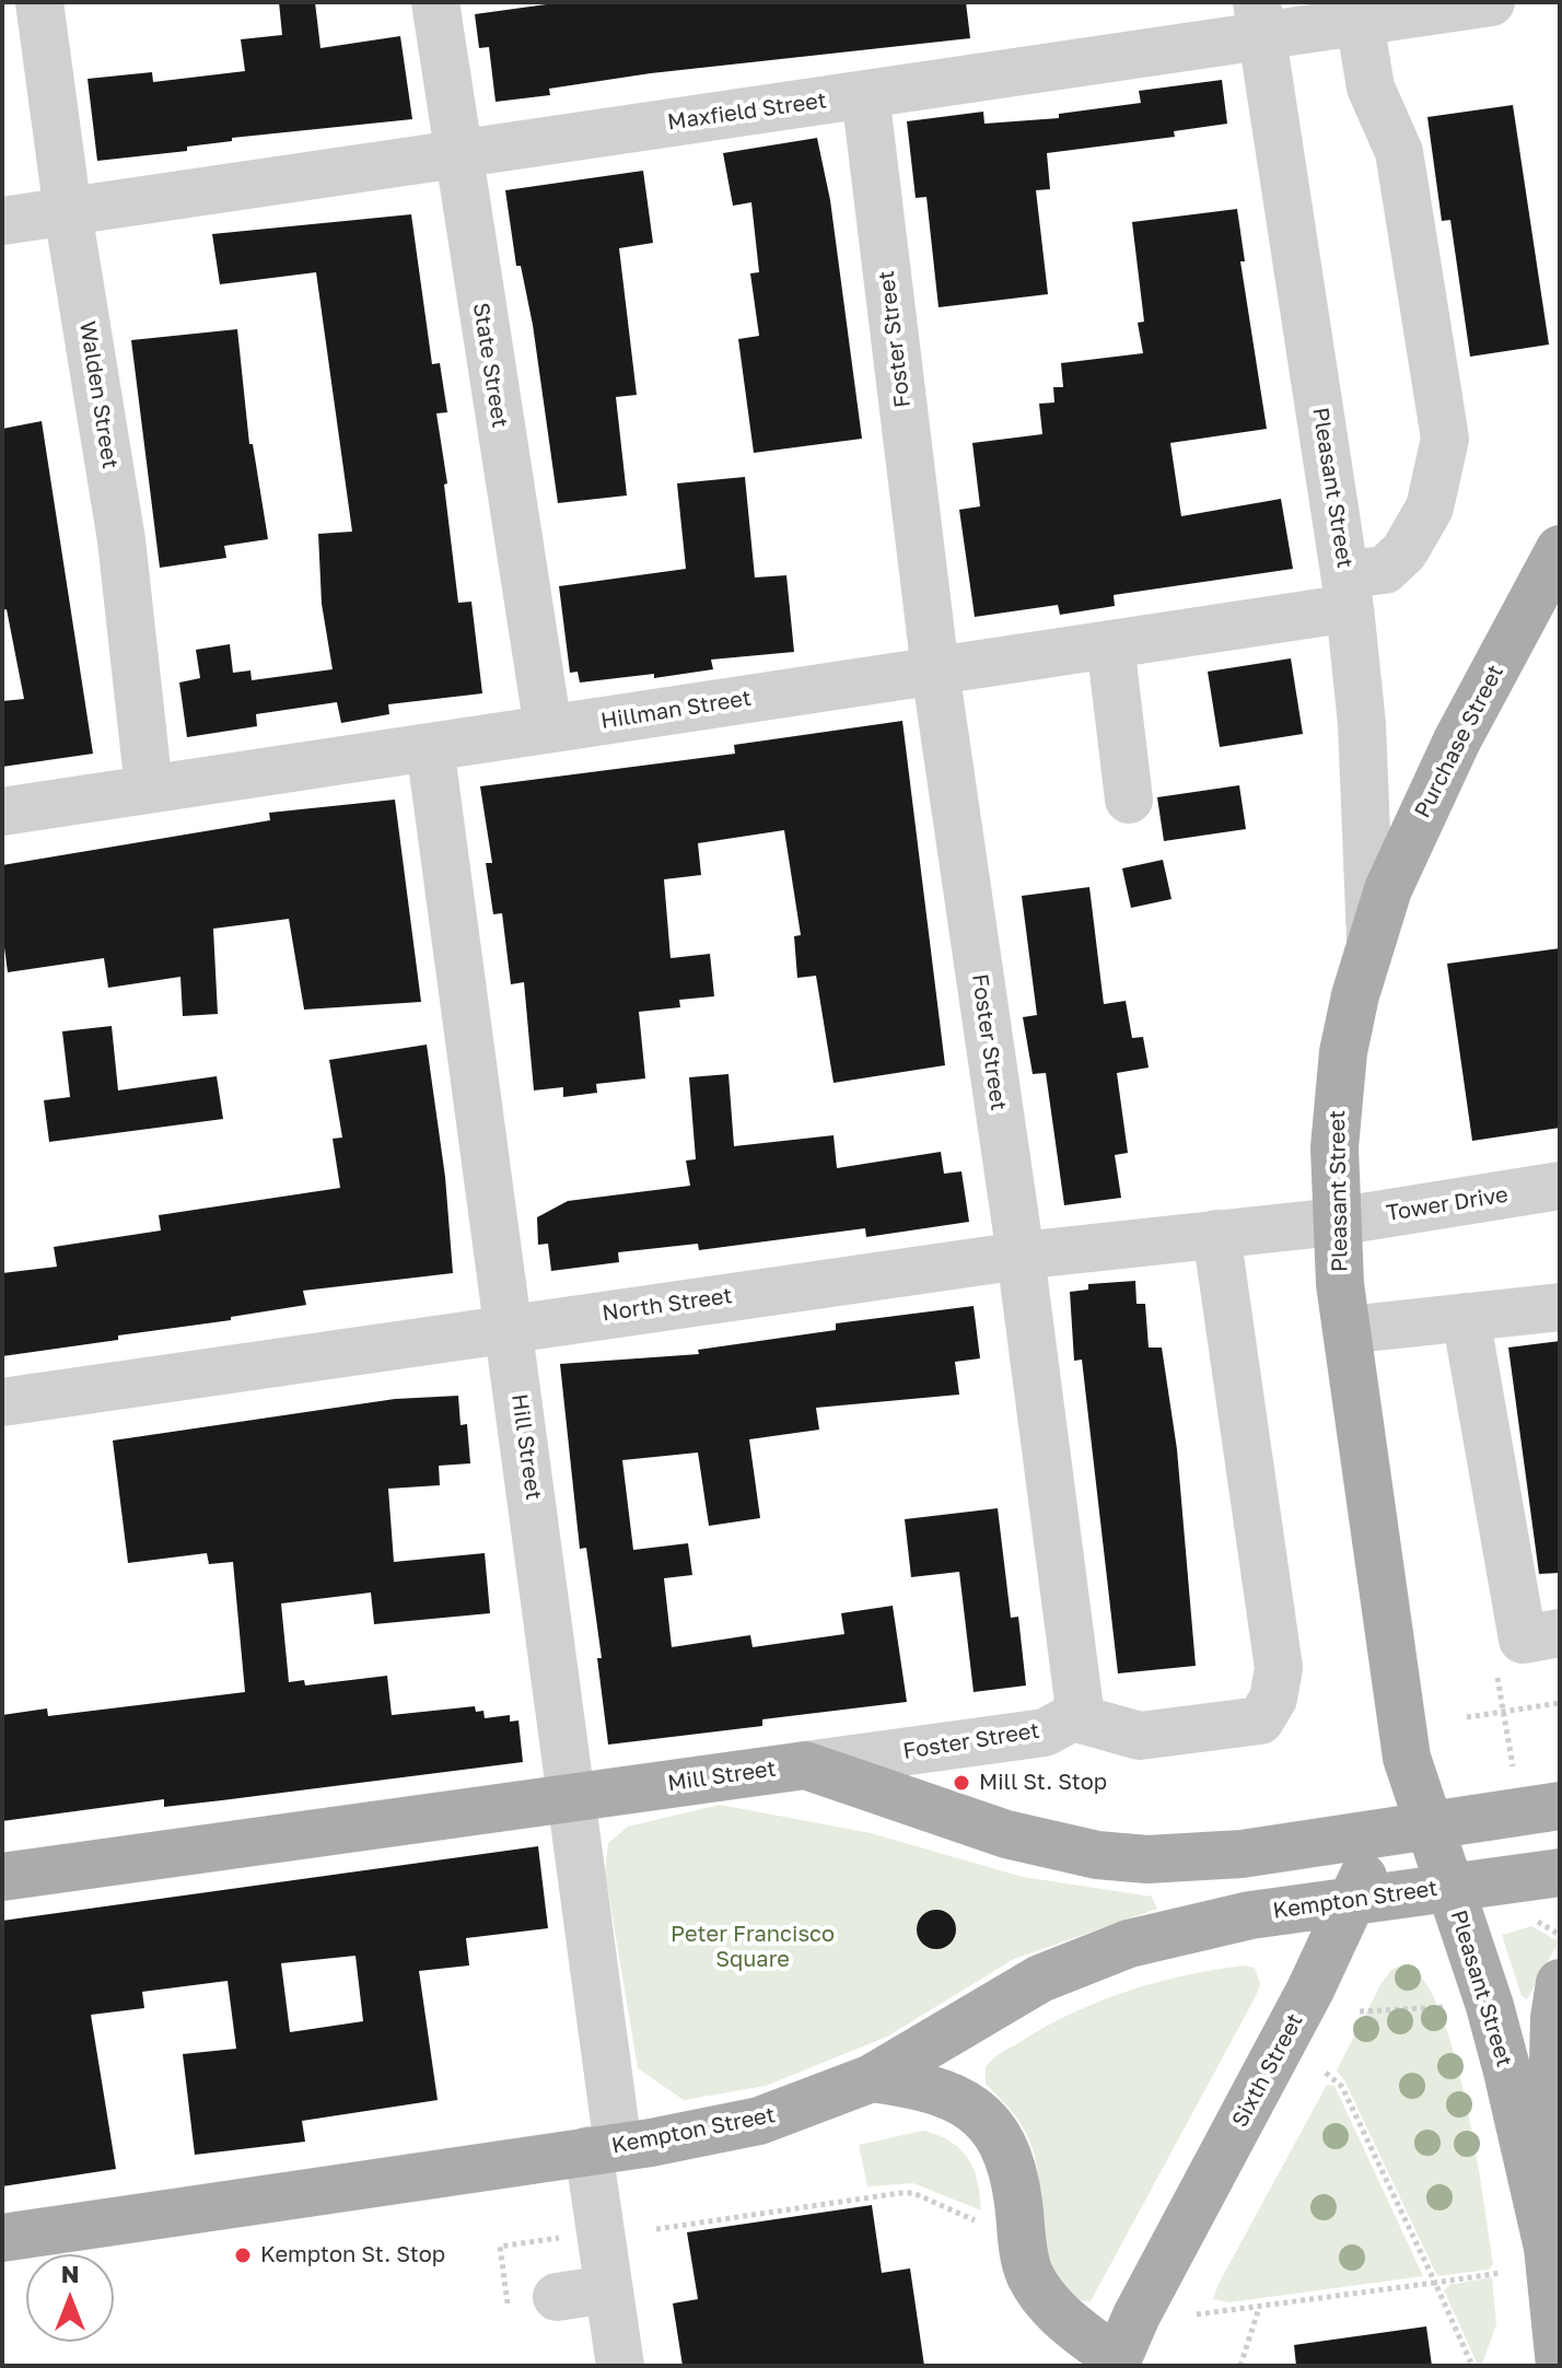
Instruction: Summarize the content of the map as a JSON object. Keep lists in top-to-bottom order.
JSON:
{
  "streets": {
    "main road": [
      "Pleasant Street",
      "Purchase Street",
      "Mill Street",
      "Kempton Street",
      "Sixth Street"
    ],
    "street": [
      "Maxfield Street",
      "Foster Street",
      "State Street",
      "Walden Street",
      "Hillman Street",
      "Tower Drive",
      "North Street",
      "Hill Street"
    ]
  },
  "crossings": [
    ["Maxfield Street", "Foster Street"],
    ["Maxfield Street", "State Street"],
    ["Maxfield Street", "Walden Street"],
    ["Maxfield Street", "Pleasant Street"],
    ["Maxfield Street", "Hillman Street"],
    ["Foster Street", "Hillman Street"],
    ["Foster Street", "North Street"],
    ["Foster Street", "Mill Street"],
    ["State Street", "Hillman Street"],
    ["Walden Street", "Hillman Street"],
    ["Pleasant Street", "Hillman Street"],
    ["Pleasant Street", "Purchase Street"],
    ["Pleasant Street", "Tower Drive"],
    ["Pleasant Street", "North Street"],
    ["Pleasant Street", "Mill Street"],
    ["Pleasant Street", "Kempton Street"],
    ["Pleasant Street", "Sixth Street"],
    ["Hillman Street", "Hill Street"],
    ["Tower Drive", "North Street"],
    ["North Street", "Hill Street"],
    ["Hill Street", "Mill Street"],
    ["Hill Street", "Kempton Street"],
    ["Mill Street", "Sixth Street"],
    ["Kempton Street", "Sixth Street"]
  ],
  "parks": ["Peter Francisco Square"],
  "places": ["Mill St. Stop", "Kempton St. Stop"],
  "north": "top"
}
